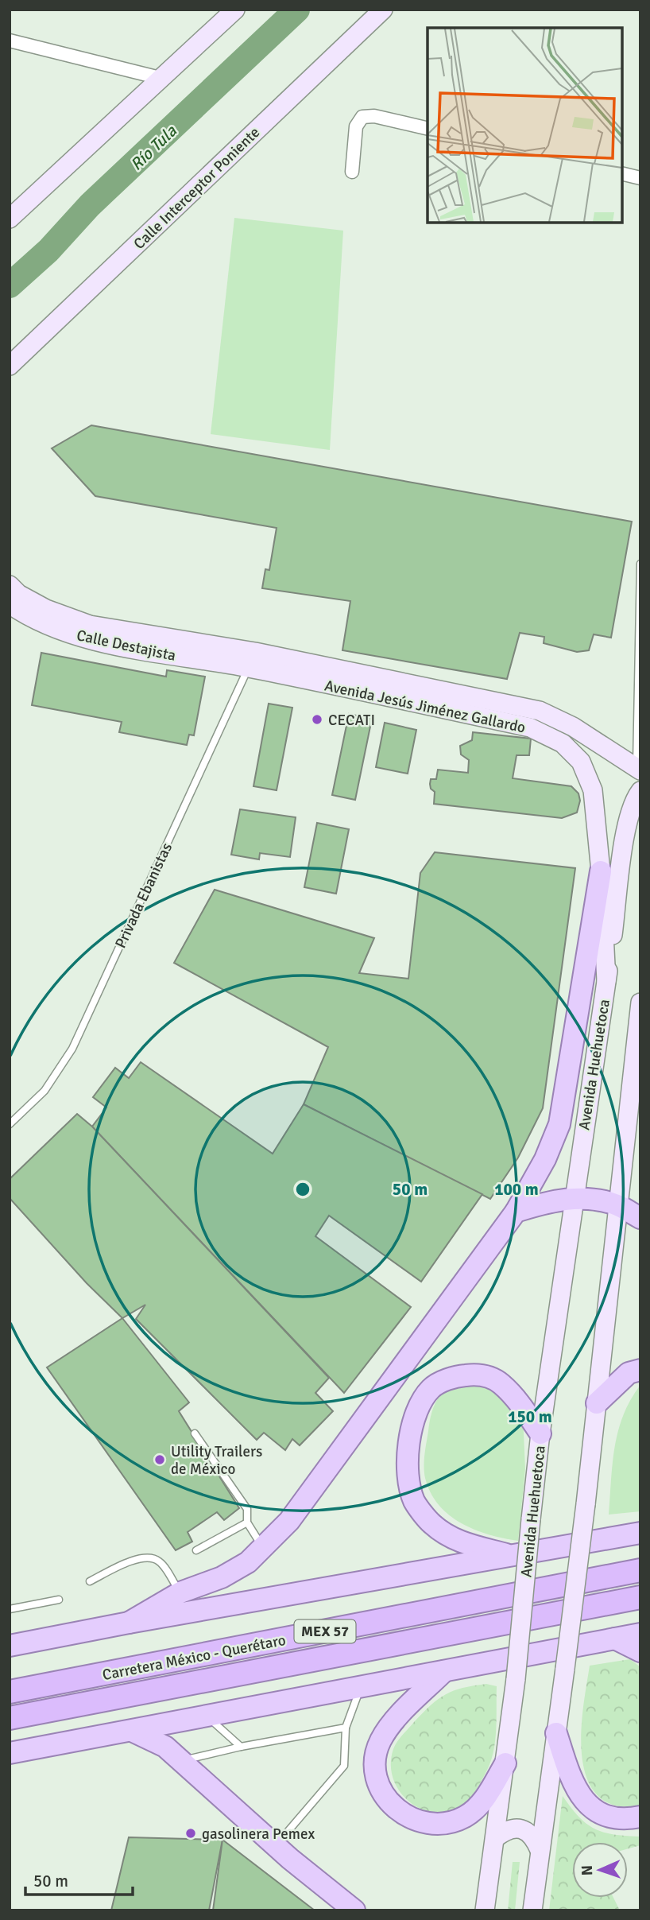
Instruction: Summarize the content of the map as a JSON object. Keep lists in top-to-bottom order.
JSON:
{
  "streets": {
    "highway": ["MEX 57", "Carretera México - Querétaro"],
    "main road": [
      "Calle Interceptor Poniente",
      "Calle Destajista",
      "Avenida Jesús Jiménez Gallardo",
      "Avenida Huehuetoca"
    ],
    "lane": ["Privada Ebanistas"]
  },
  "crossings": [
    ["Calle Destajista", "Avenida Jesús Jiménez Gallardo"],
    ["Calle Destajista", "Privada Ebanistas"],
    ["Avenida Jesús Jiménez Gallardo", "Privada Ebanistas"],
    ["Avenida Jesús Jiménez Gallardo", "Avenida Huehuetoca"]
  ],
  "water": ["Río Tula"],
  "places": ["CECATI", "Utility Trailers de México", "gasolinera Pemex"],
  "scale_bar": "50 m",
  "north": "left",
  "rings": ["50 m", "100 m", "150 m"]
}
